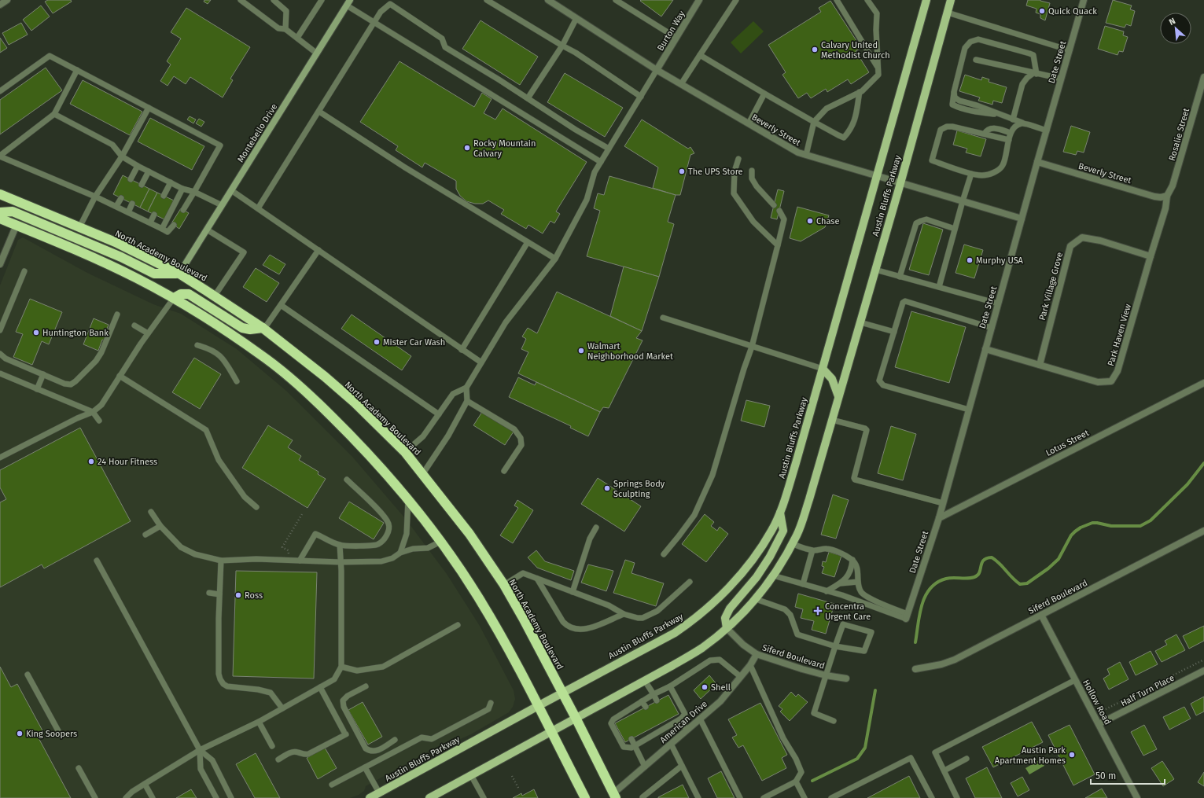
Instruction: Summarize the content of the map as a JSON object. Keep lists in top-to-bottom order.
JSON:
{
  "streets": {
    "highway": ["North Academy Boulevard"],
    "main road": ["Austin Bluffs Parkway"],
    "street": [
      "Burton Way",
      "Date Street",
      "Beverly Street",
      "Montebello Drive",
      "Rosalie Street",
      "Park Village Grove",
      "Park Haven View",
      "Lotus Street",
      "Siferd Boulevard",
      "Half Turn Place",
      "Hollow Road",
      "American Drive"
    ]
  },
  "crossings": [
    ["Burton Way", "Beverly Street"],
    ["Date Street", "Beverly Street"],
    ["Date Street", "Park Haven View"],
    ["Date Street", "Lotus Street"],
    ["Beverly Street", "Rosalie Street"],
    ["Beverly Street", "Austin Bluffs Parkway"],
    ["Montebello Drive", "North Academy Boulevard"],
    ["Austin Bluffs Parkway", "North Academy Boulevard"],
    ["Austin Bluffs Parkway", "Siferd Boulevard"],
    ["North Academy Boulevard", "American Drive"],
    ["Park Village Grove", "Park Haven View"],
    ["Siferd Boulevard", "Hollow Road"],
    ["Siferd Boulevard", "American Drive"],
    ["Half Turn Place", "Hollow Road"]
  ],
  "places": {
    "other": [
      "Quick Quack",
      "Calvary United Methodist Church",
      "Rocky Mountain Calvary",
      "The UPS Store",
      "Chase",
      "Murphy USA",
      "Huntington Bank",
      "Mister Car Wash",
      "Walmart Neighborhood Market",
      "24 Hour Fitness",
      "Springs Body Sculpting",
      "Ross",
      "Shell",
      "King Soopers",
      "Austin Park Apartment Homes"
    ],
    "health": ["Concentra Urgent Care"]
  },
  "scale_bar": "50 m",
  "north": "top left"
}
